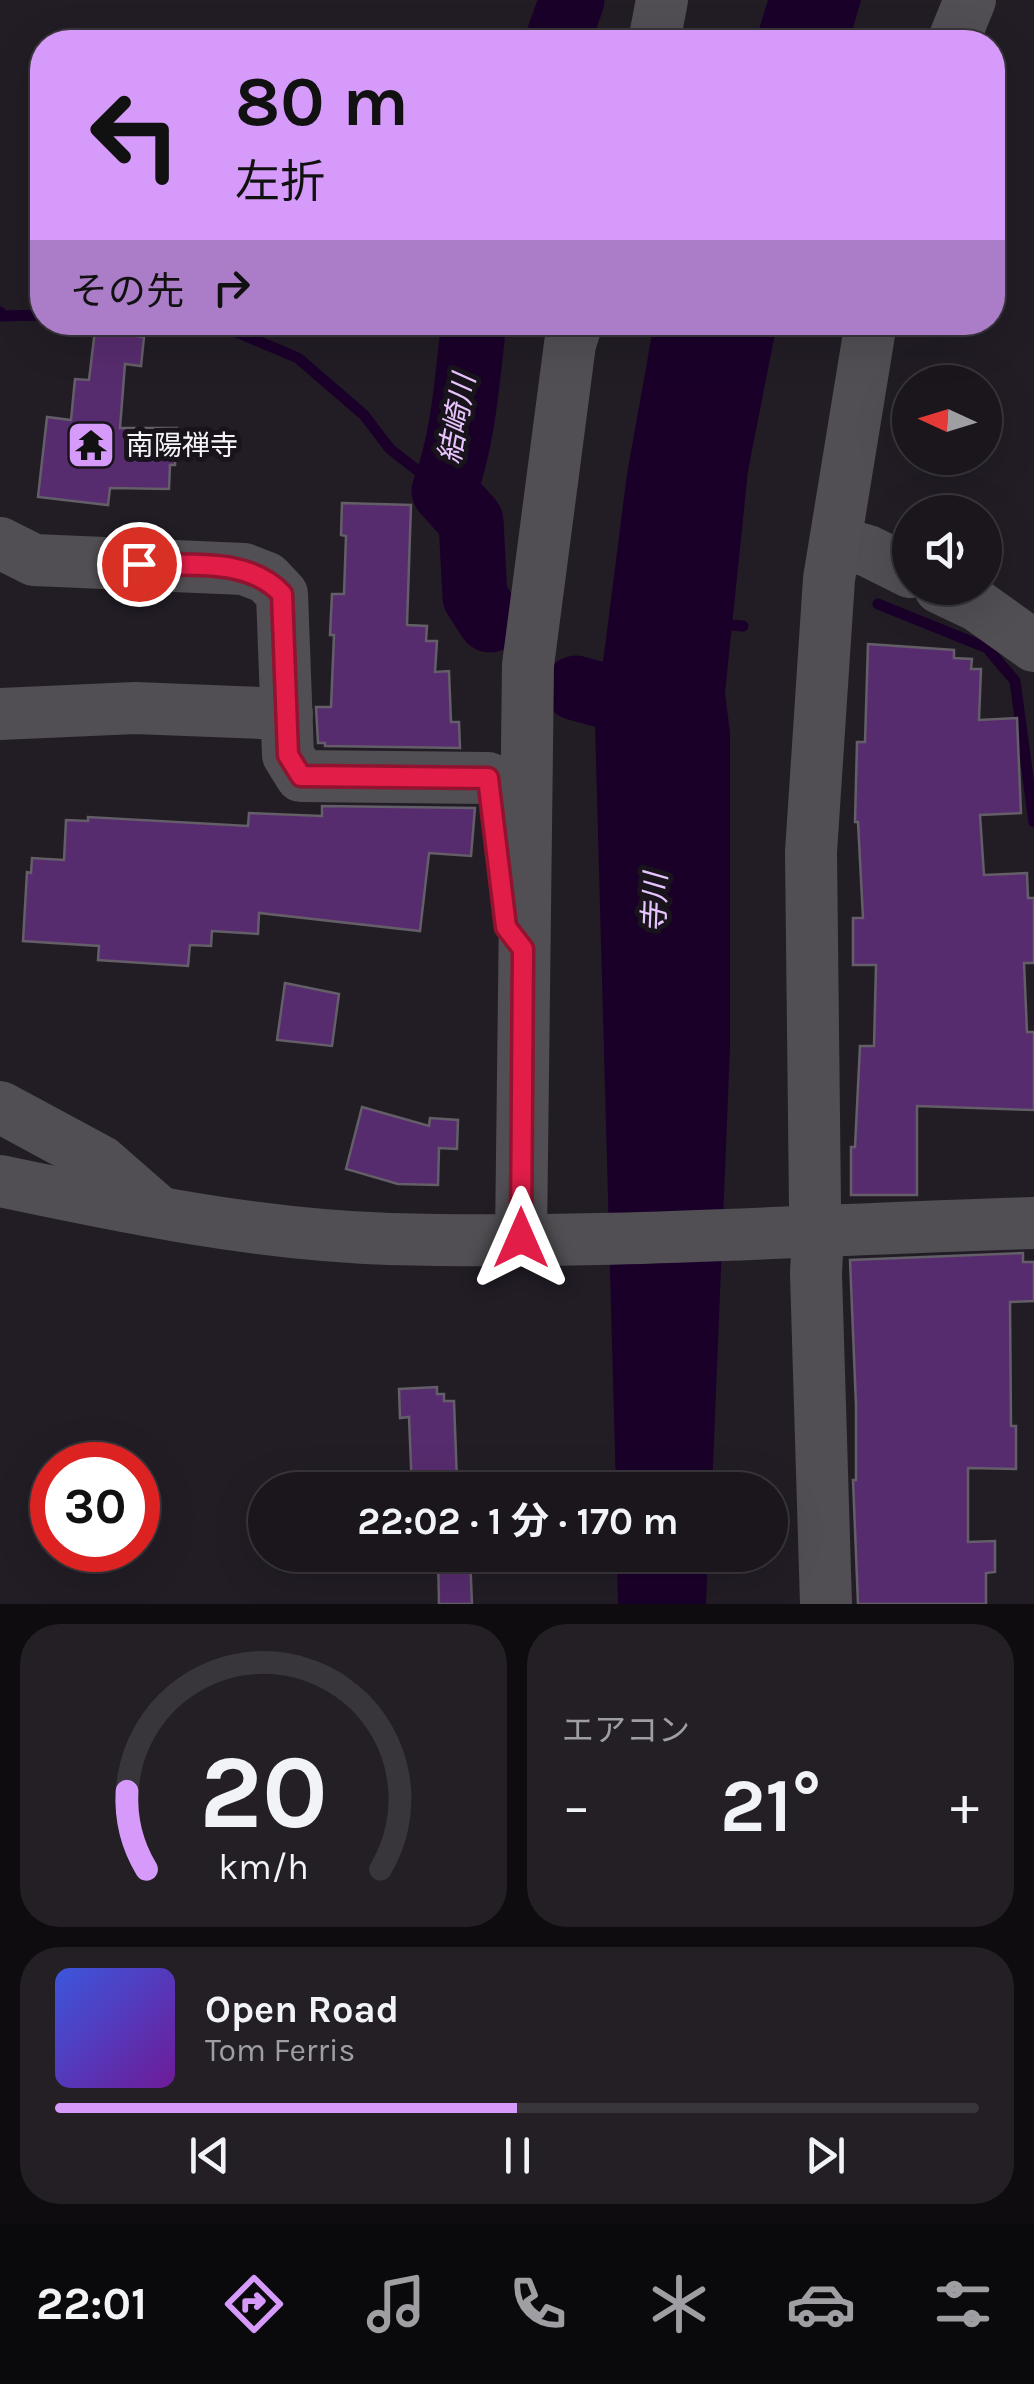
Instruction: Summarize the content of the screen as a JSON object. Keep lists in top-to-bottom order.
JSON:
{
  "water": ["結崎川", "寺川"],
  "places": {
    "temple": ["南陽禅寺"]
  },
  "north": "left",
  "page": {
    "turn": ["80 m", "左折"],
    "then": "その先",
    "limit": "30",
    "trip": "22:02 · 1 分 · 170 m",
    "tile": "エアコン",
    "heat": ["−", "21°", "+"],
    "song": ["Open Road", "Tom Ferris"],
    "tabs": "22:01",
    "gauge": ["20", "km/h"]
  }
}
